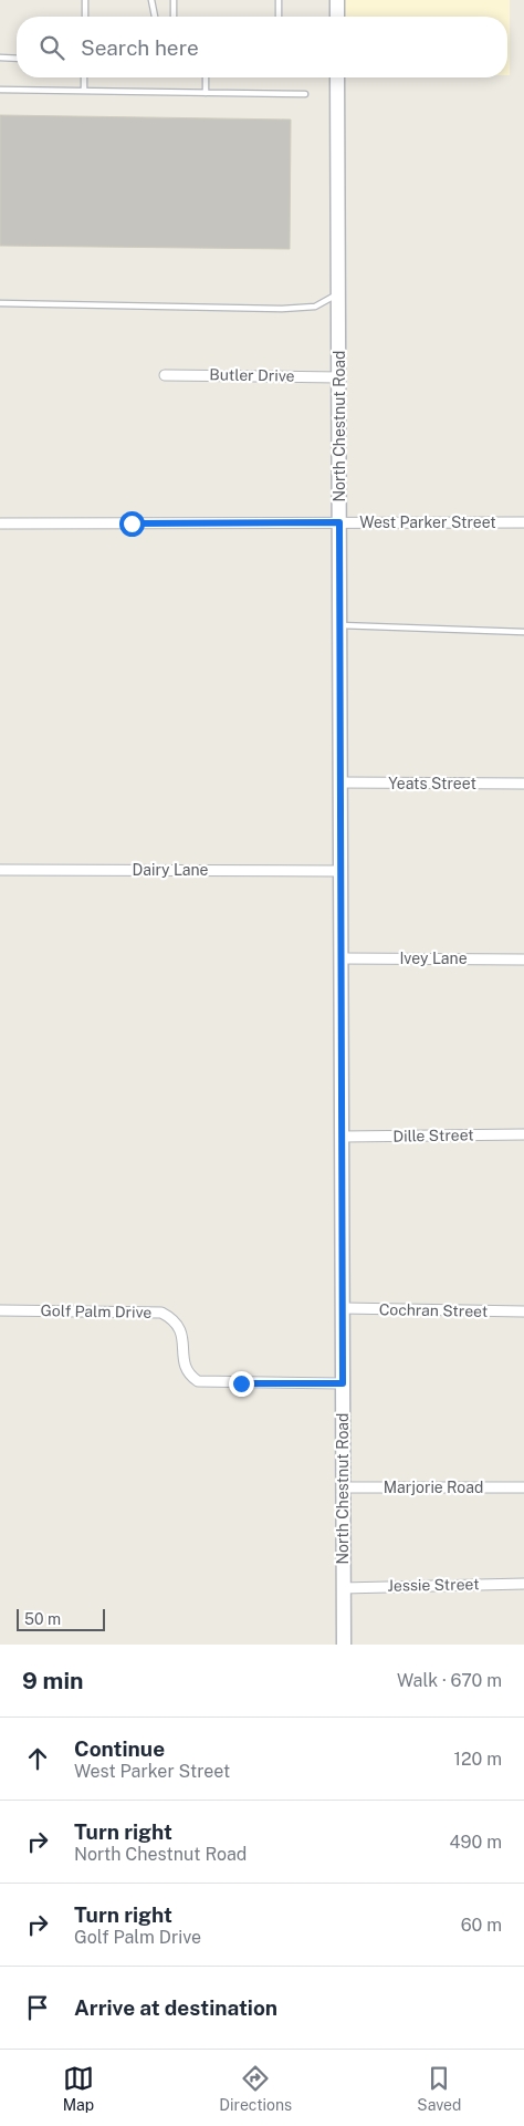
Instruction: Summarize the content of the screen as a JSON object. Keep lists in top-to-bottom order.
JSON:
{
  "streets": {
    "street": [
      "Butler Drive",
      "North Chestnut Road",
      "West Parker Street",
      "Yeats Street",
      "Dairy Lane",
      "Ivey Lane",
      "Dille Street",
      "Cochran Street",
      "Golf Palm Drive",
      "Marjorie Road",
      "Jessie Street"
    ]
  },
  "crossings": [
    ["Butler Drive", "North Chestnut Road"],
    ["North Chestnut Road", "West Parker Street"],
    ["North Chestnut Road", "Yeats Street"],
    ["North Chestnut Road", "Dairy Lane"],
    ["North Chestnut Road", "Ivey Lane"],
    ["North Chestnut Road", "Dille Street"],
    ["North Chestnut Road", "Cochran Street"],
    ["North Chestnut Road", "Golf Palm Drive"],
    ["North Chestnut Road", "Marjorie Road"],
    ["North Chestnut Road", "Jessie Street"]
  ],
  "scale_bar": "50 m",
  "page": {
    "search": "Search here",
    "scale": "50 m",
    "heading": ["9 min", "Walk · 670 m"],
    "list": [
      ["Continue", "West Parker Street", "120 m"],
      ["Turn right", "North Chestnut Road", "490 m"],
      ["Turn right", "Golf Palm Drive", "60 m"],
      "Arrive at destination"
    ],
    "nav": ["Map", "Directions", "Saved"]
  }
}
